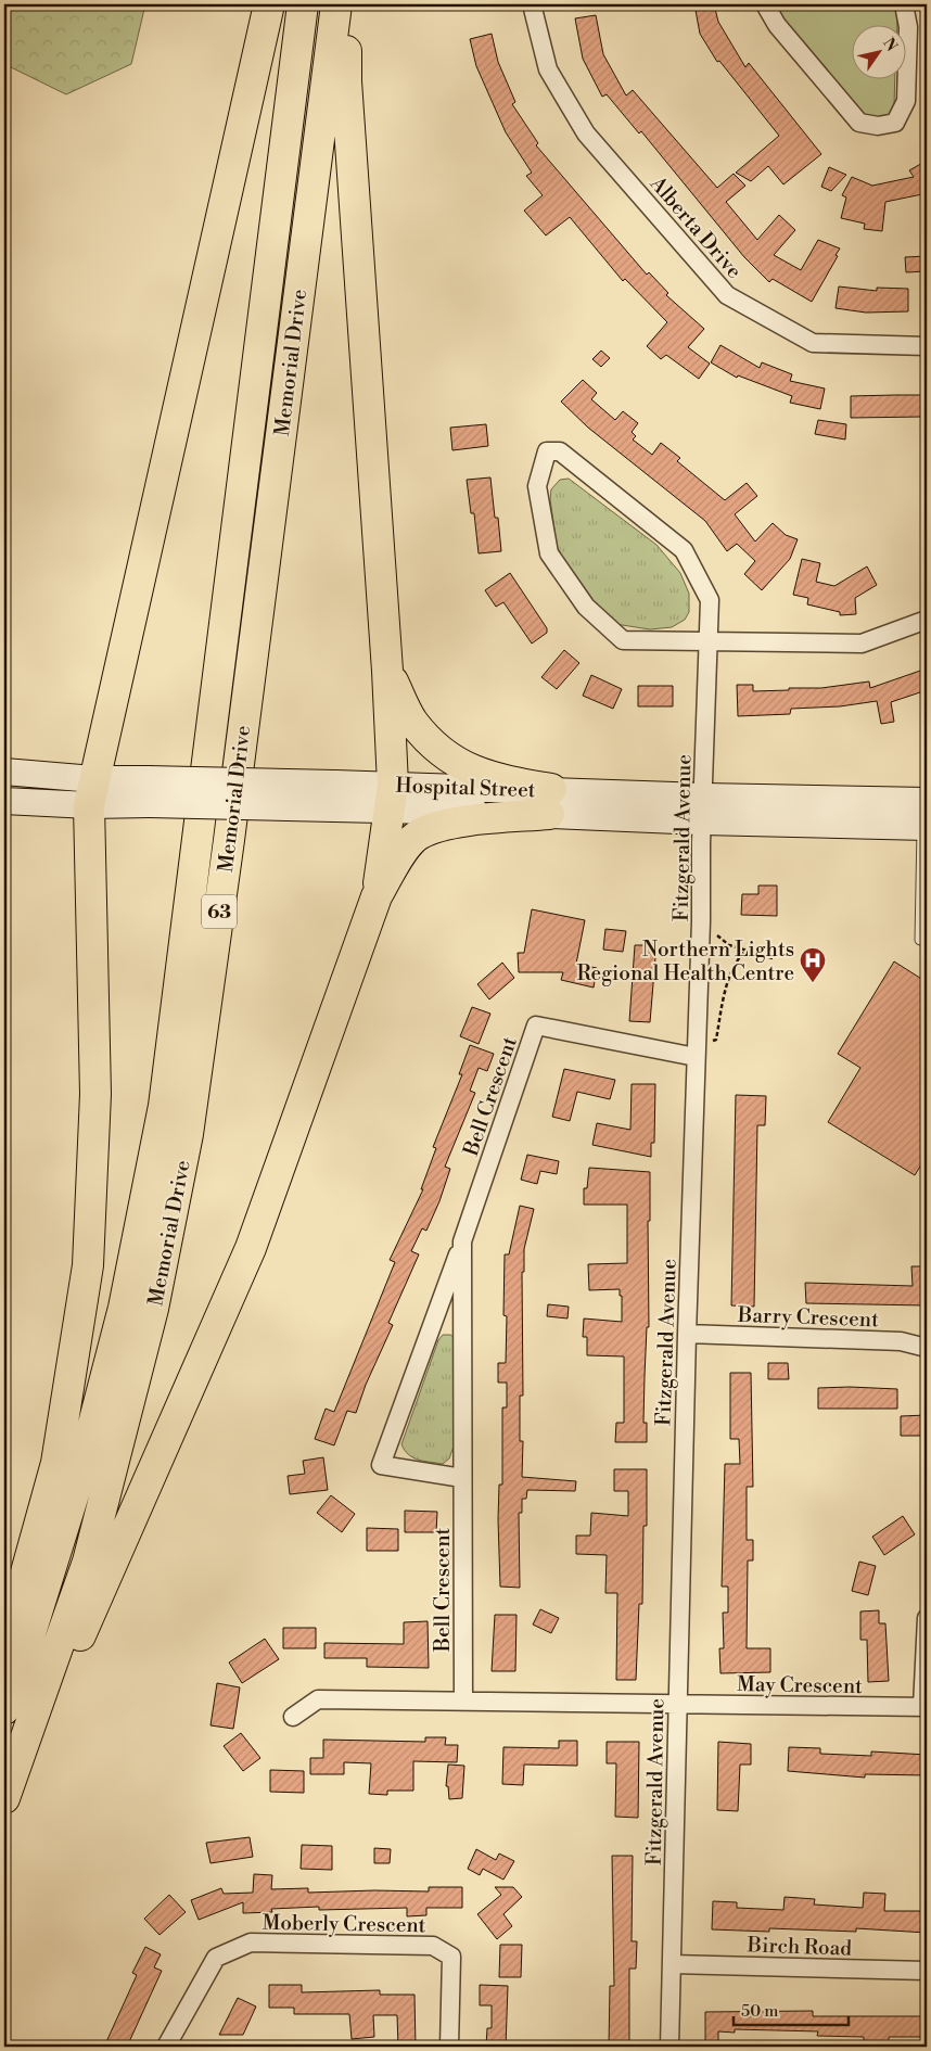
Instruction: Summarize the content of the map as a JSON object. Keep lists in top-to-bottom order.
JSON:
{
  "streets": {
    "highway": ["Memorial Drive", "63"],
    "main road": ["Hospital Street"],
    "street": [
      "Alberta Drive",
      "Fitzgerald Avenue",
      "Bell Crescent",
      "Barry Crescent",
      "May Crescent",
      "Moberly Crescent",
      "Birch Road"
    ]
  },
  "crossings": [
    ["Hospital Street", "Fitzgerald Avenue"],
    ["Fitzgerald Avenue", "Bell Crescent"],
    ["Fitzgerald Avenue", "Barry Crescent"],
    ["Fitzgerald Avenue", "May Crescent"],
    ["Fitzgerald Avenue", "Birch Road"]
  ],
  "places": {
    "hospital": ["Northern Lights Regional Health Centre"]
  },
  "scale_bar": "50 m",
  "north": "top right"
}
